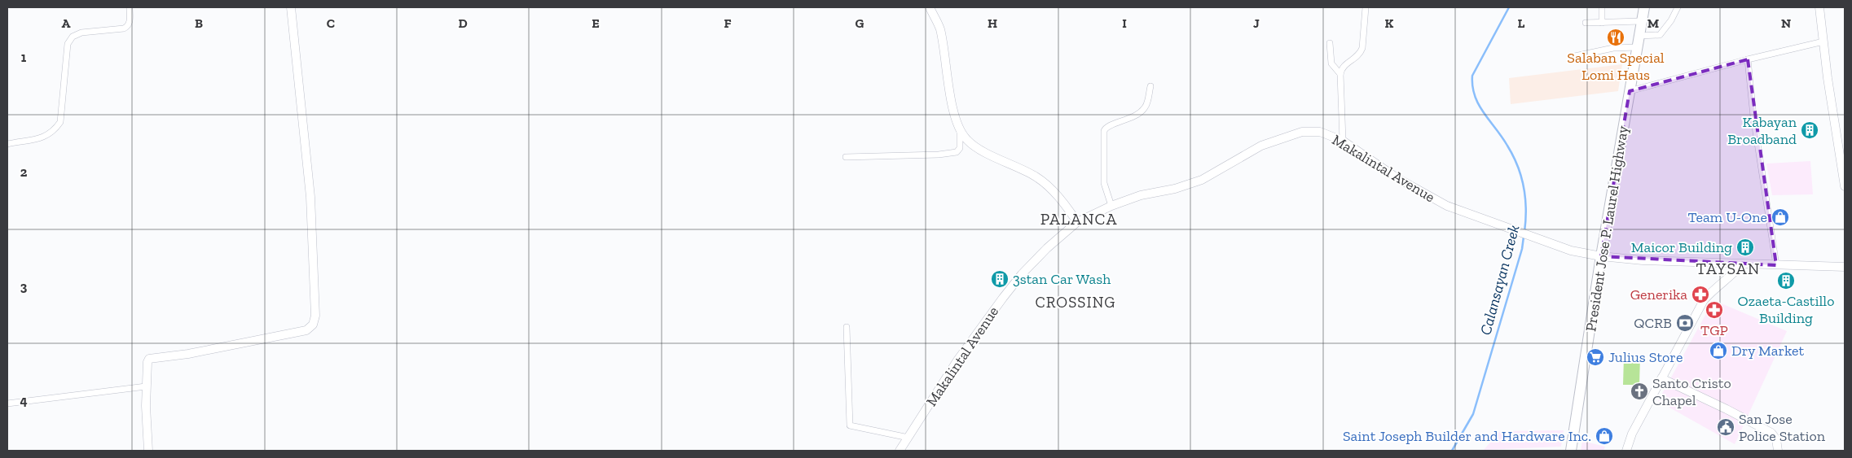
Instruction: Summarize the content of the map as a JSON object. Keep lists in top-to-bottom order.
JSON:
{
  "streets": {
    "highway": ["President Jose P. Laurel Highway"],
    "main road": ["Makalintal Avenue"]
  },
  "crossings": [
    ["Makalintal Avenue", "President Jose P. Laurel Highway"]
  ],
  "districts": ["PALANCA", "TAYSAN", "CROSSING"],
  "water": ["Calansayan Creek"],
  "places": {
    "restaurant": ["Salaban Special Lomi Haus"],
    "building": [
      "Kabayan Broadband",
      "Maicor Building",
      "3stan Car Wash",
      "Ozaeta-Castillo Building"
    ],
    "shop": ["Team U-One", "Dry Market", "Saint Joseph Builder and Hardware Inc."],
    "pharmacy": ["Generika", "TGP"],
    "bank": ["QCRB"],
    "supermarket": ["Julius Store"],
    "church": ["Santo Cristo Chapel"],
    "public building": ["San Jose Police Station"]
  },
  "grid": {
    "columns": [
      "A",
      "B",
      "C",
      "D",
      "E",
      "F",
      "G",
      "H",
      "I",
      "J",
      "K",
      "L",
      "M",
      "N"
    ],
    "rows": [
      "1",
      "2",
      "3",
      "4"
    ]
  }
}
